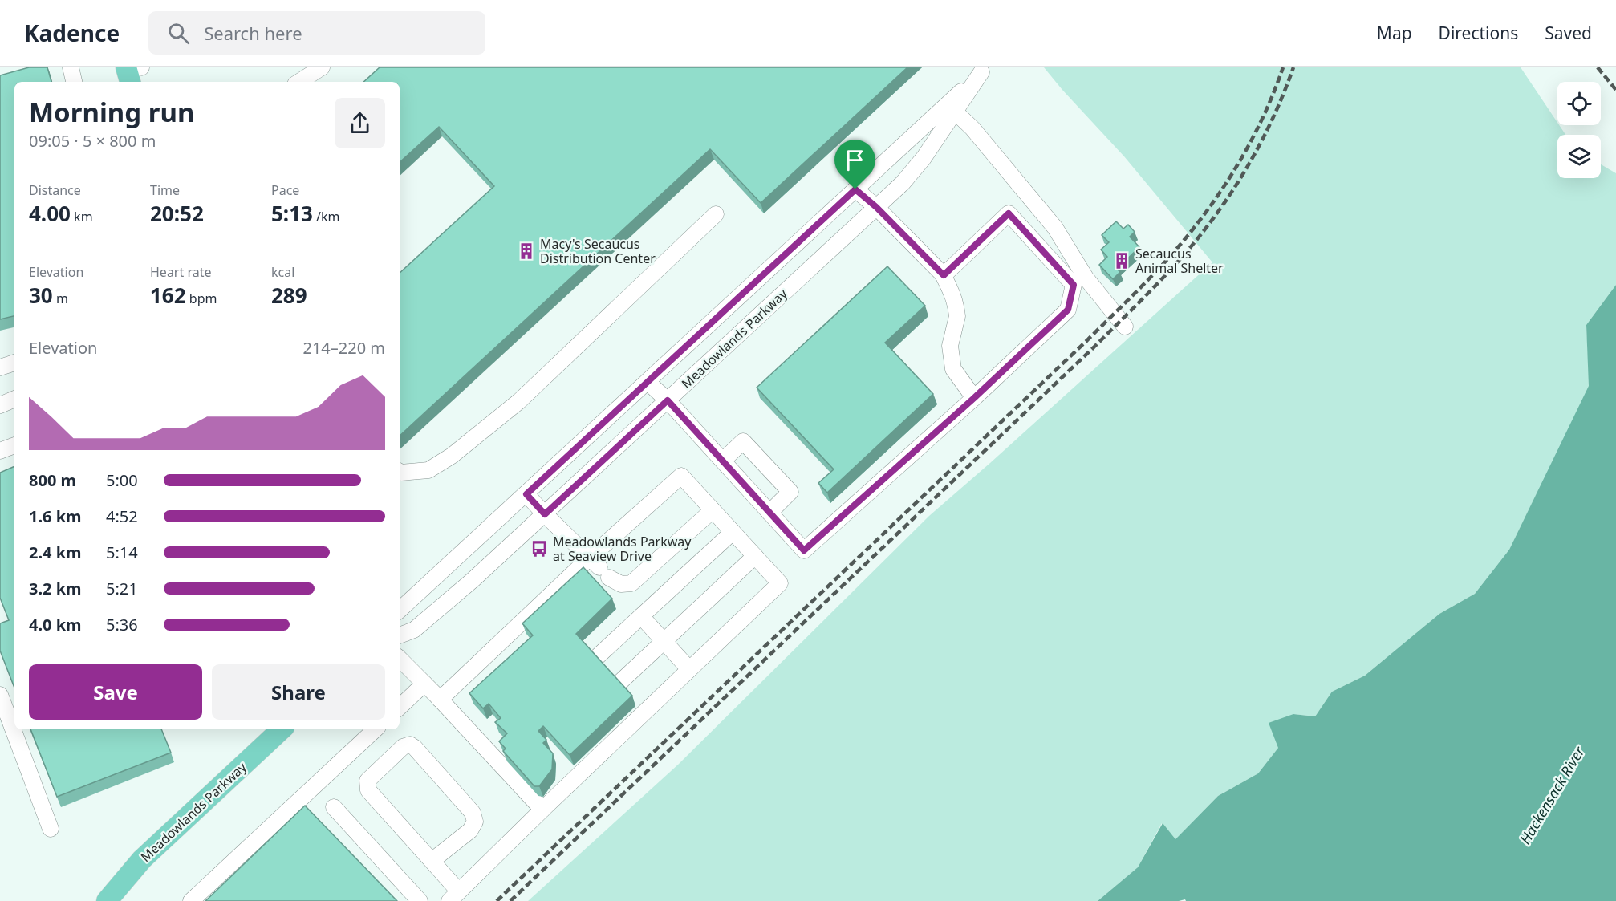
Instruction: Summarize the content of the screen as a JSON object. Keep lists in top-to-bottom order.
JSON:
{
  "streets": {
    "main road": ["Meadowlands Parkway"]
  },
  "water": ["Hackensack River"],
  "places": {
    "building": ["Macy's Secaucus Distribution Center", "Secaucus Animal Shelter"],
    "bus stop": ["Meadowlands Parkway at Seaview Drive"]
  },
  "page": {
    "header": "Kadence",
    "search": "Search here",
    "nav": ["Map", "Directions", "Saved"],
    "heading": ["Morning run", "09:05 · 5 × 800 m"],
    "stats": [
      ["Distance", "4.00 km"],
      ["Time", "20:52"],
      ["Pace", "5:13 /km"],
      ["Elevation", "30 m"],
      ["Heart rate", "162 bpm"],
      ["kcal", "289"]
    ],
    "chart": ["Elevation", "214–220 m"],
    "list": [
      {
        "name": "800 m",
        "note": "5:00"
      },
      {
        "name": "1.6 km",
        "note": "4:52"
      },
      {
        "name": "2.4 km",
        "note": "5:14"
      },
      {
        "name": "3.2 km",
        "note": "5:21"
      },
      {
        "name": "4.0 km",
        "note": "5:36"
      }
    ],
    "buttons": ["Save", "Share"]
  }
}
